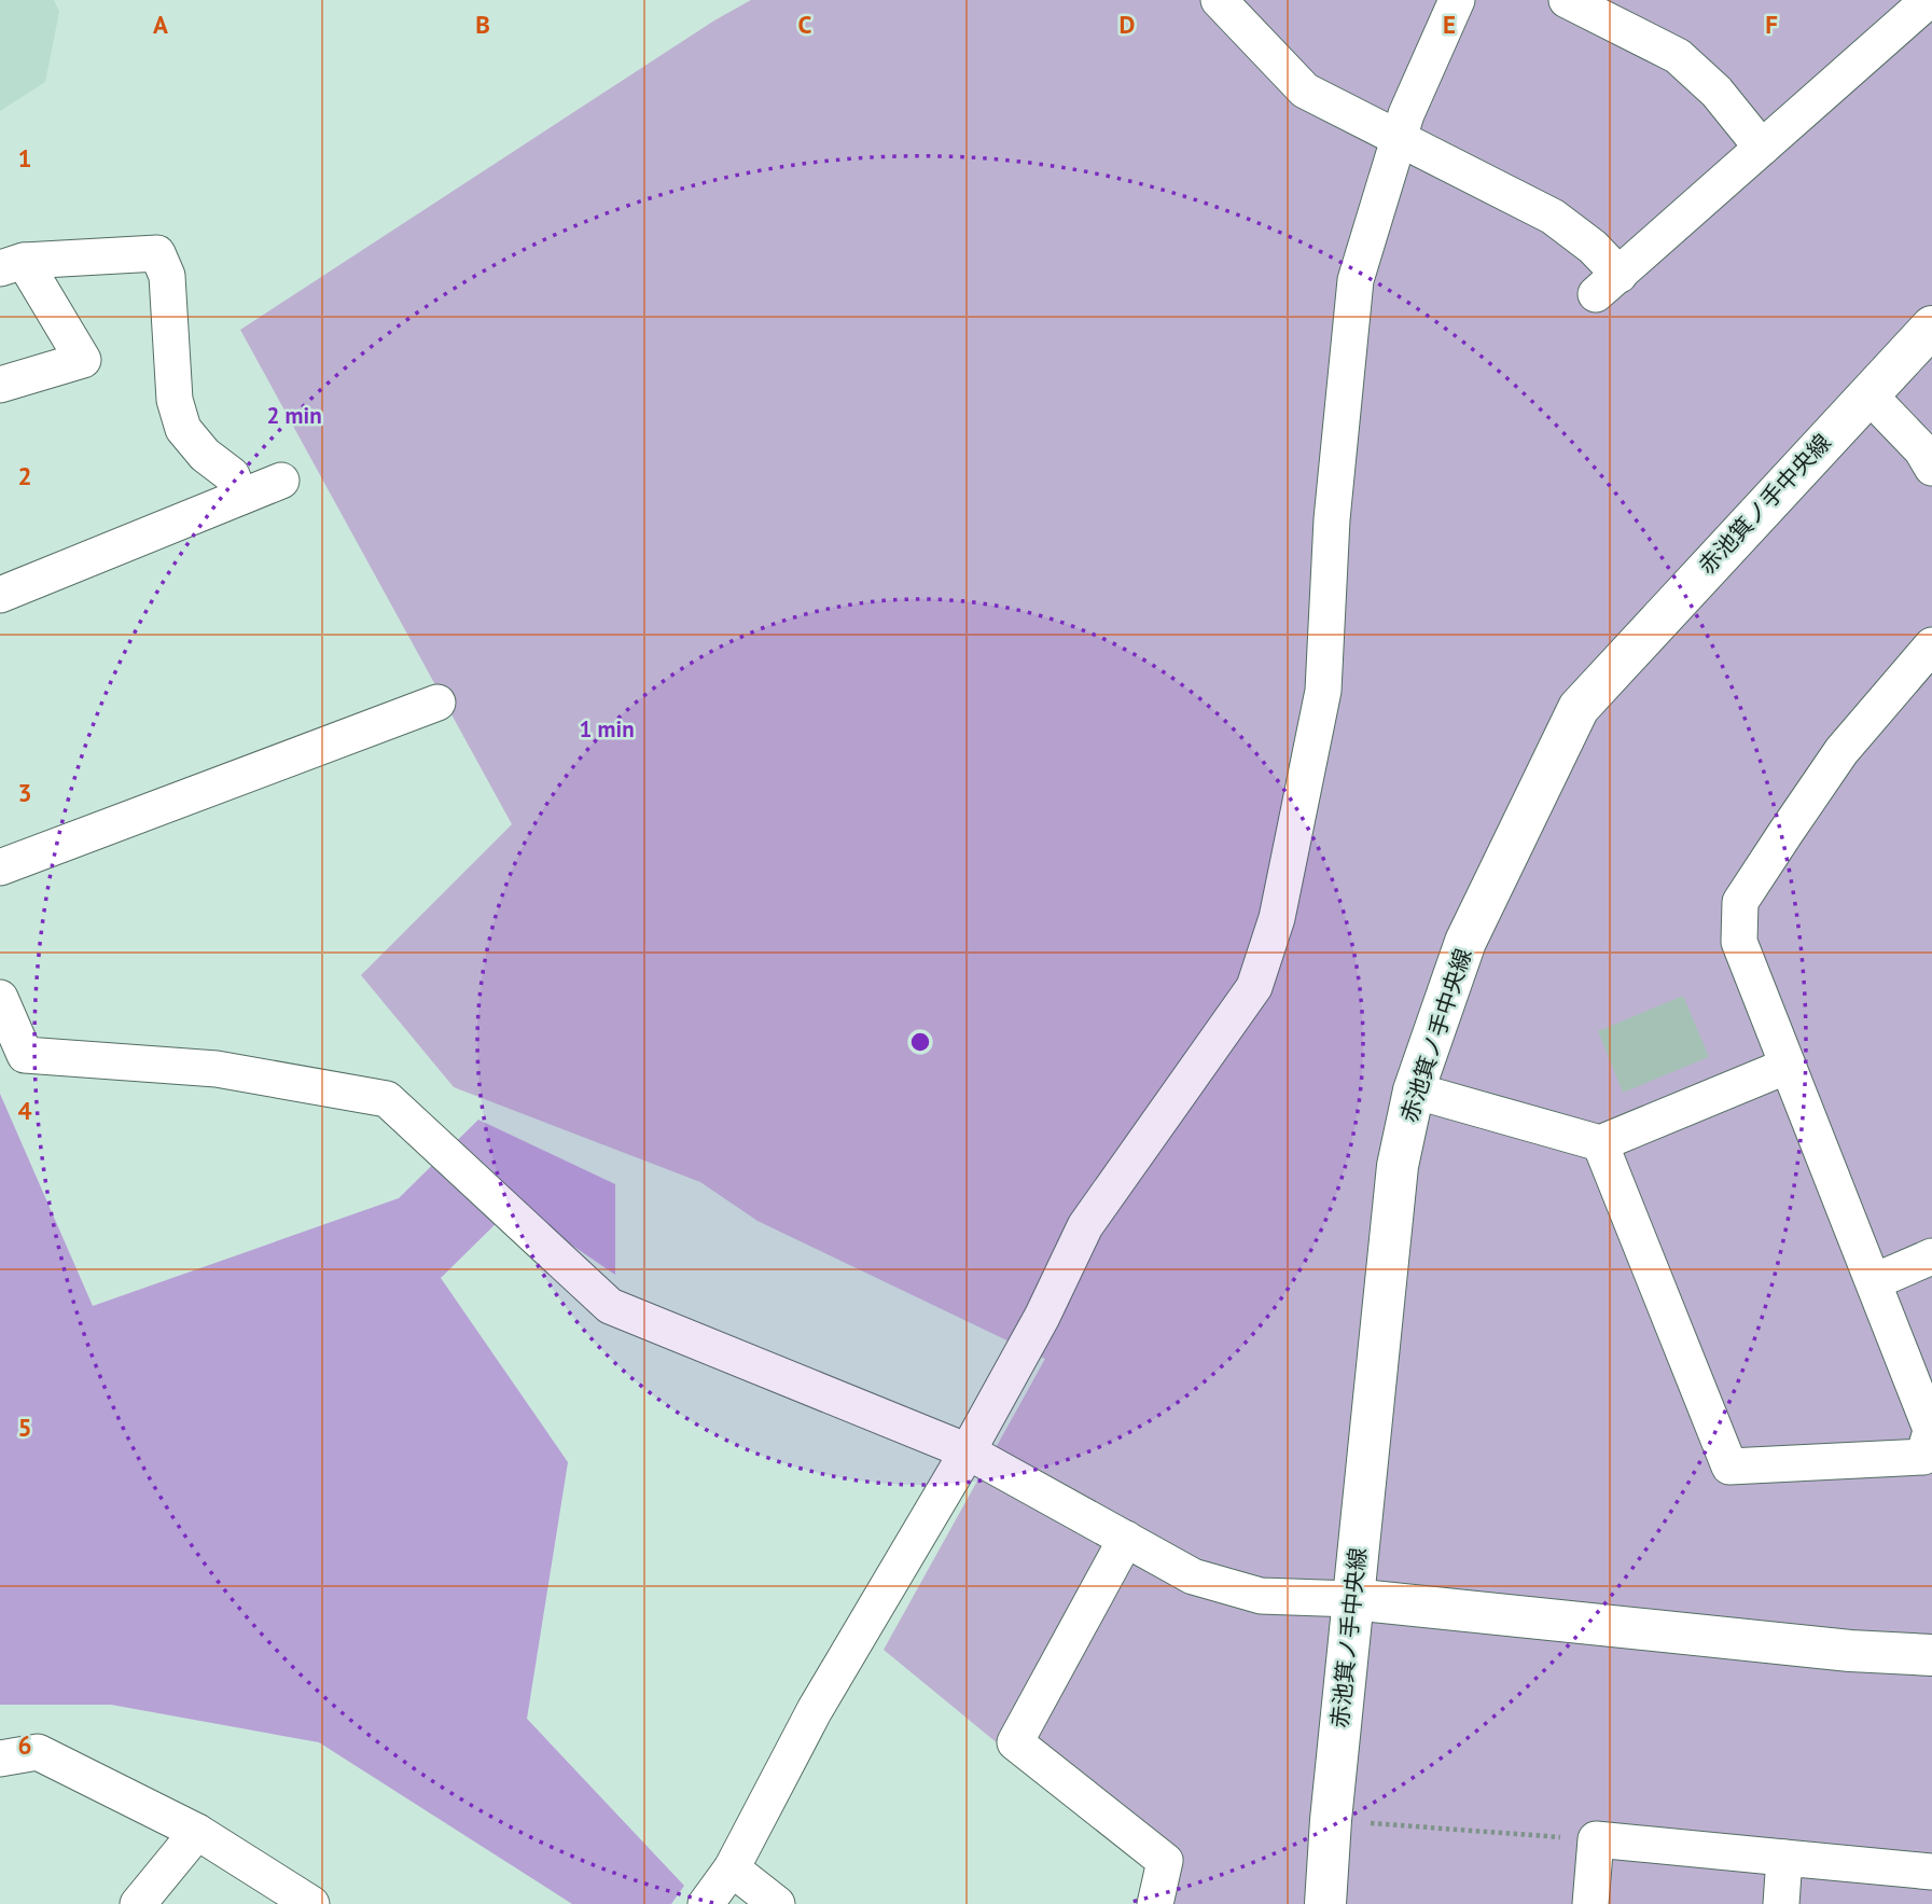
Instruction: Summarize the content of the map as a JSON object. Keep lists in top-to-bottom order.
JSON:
{
  "streets": {
    "street": ["赤池箕ノ手中央線"]
  },
  "grid": {
    "columns": [
      "A",
      "B",
      "C",
      "D",
      "E",
      "F"
    ],
    "rows": [
      "1",
      "2",
      "3",
      "4",
      "5",
      "6"
    ]
  },
  "rings": ["2 min", "1 min"]
}
